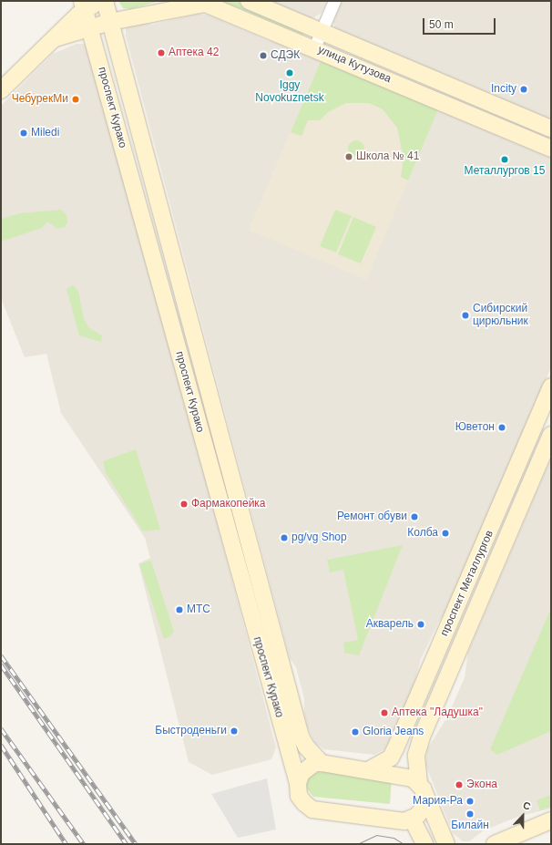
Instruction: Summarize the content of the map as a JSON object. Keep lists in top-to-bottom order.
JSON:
{
  "streets": {
    "main road": ["улица Кутузова", "проспект Курако", "проспект Металлургов"]
  },
  "crossings": [
    ["улица Кутузова", "проспект Курако"]
  ],
  "places": [
    "Аптека 42",
    "СДЭК",
    "Iggy Novokuznetsk",
    "Incity",
    "ЧебурекМи",
    "Miledi",
    "Школа № 41",
    "Металлургов 15",
    "Сибирский цирюльник",
    "Юветон",
    "Фармакопейка",
    "Ремонт обуви",
    "Колба",
    "pg/vg Shop",
    "МТС",
    "Акварель",
    "Аптека \"Ладушка\"",
    "Быстроденьги",
    "Gloria Jeans",
    "Экона",
    "Мария-Ра",
    "Билайн"
  ],
  "scale_bar": "50 m",
  "north": "top"
}
